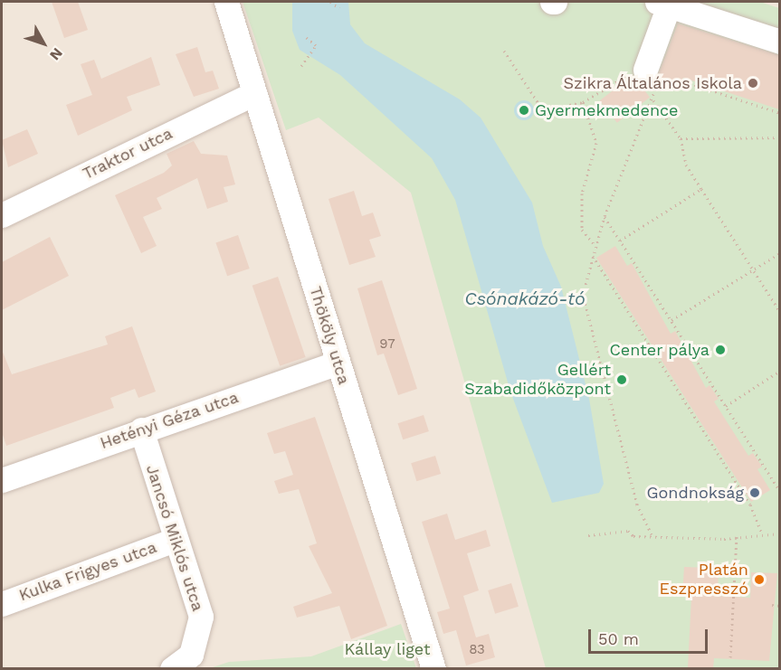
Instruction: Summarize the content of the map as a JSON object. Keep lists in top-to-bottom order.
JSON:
{
  "streets": {
    "street": [
      "Traktor utca",
      "Thököly utca",
      "Hetényi Géza utca",
      "Jancsó Miklós utca",
      "Kulka Frigyes utca"
    ]
  },
  "crossings": [
    ["Traktor utca", "Thököly utca"],
    ["Thököly utca", "Hetényi Géza utca"],
    ["Hetényi Géza utca", "Jancsó Miklós utca"],
    ["Jancsó Miklós utca", "Kulka Frigyes utca"]
  ],
  "water": ["Csónakázó-tó"],
  "parks": ["Kállay liget"],
  "places": [
    "Szikra Általános Iskola",
    "Gyermekmedence",
    "Center pálya",
    "Gellért Szabadidőközpont",
    "Gondnokság",
    "Platán Eszpresszó"
  ],
  "house_numbers": ["97", "83"],
  "scale_bar": "50 m",
  "north": "bottom right"
}
